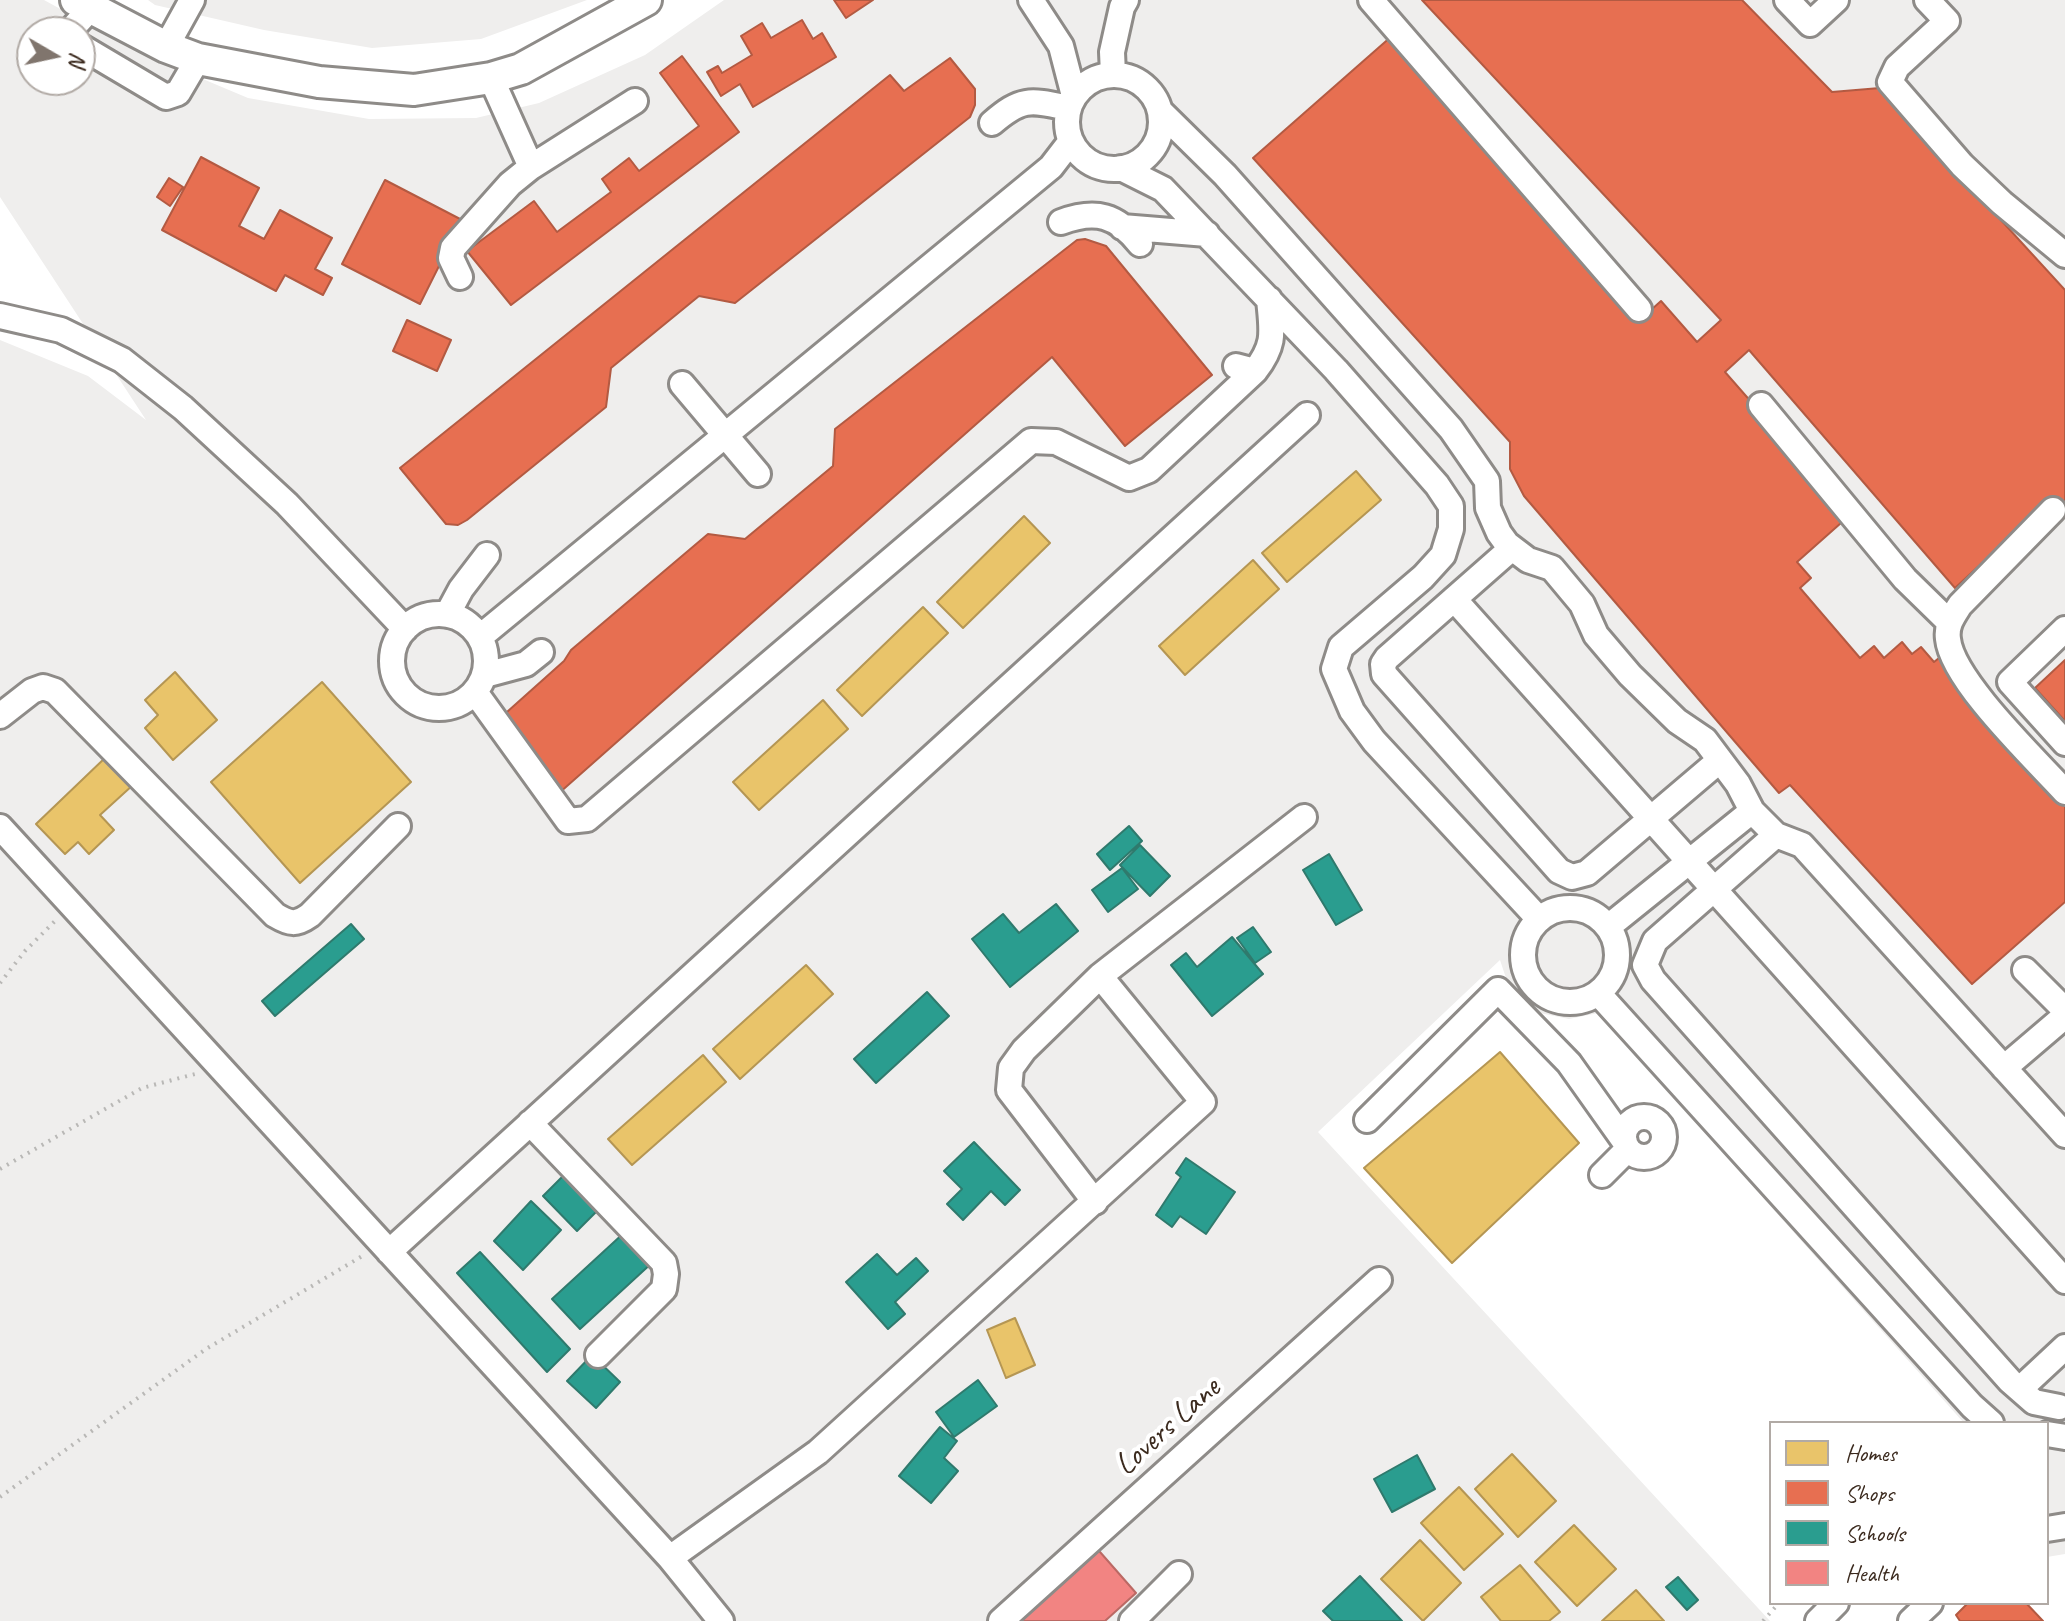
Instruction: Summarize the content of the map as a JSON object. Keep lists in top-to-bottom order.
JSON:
{
  "streets": {
    "lane": ["Lovers Lane"]
  },
  "legend": [
    "Homes",
    "Shops",
    "Schools",
    "Health"
  ],
  "north": "right"
}
